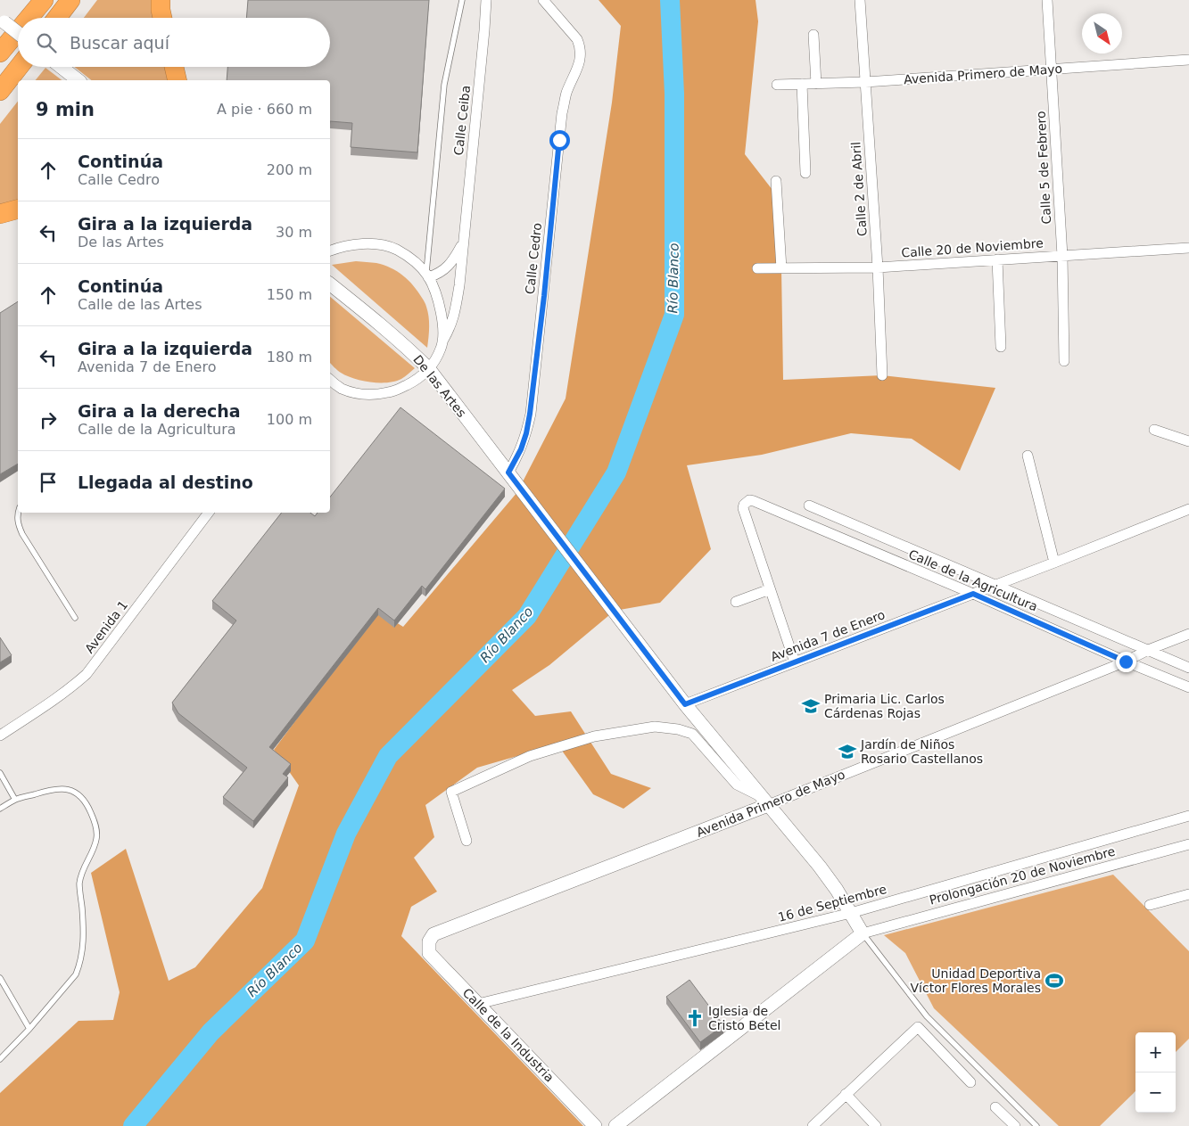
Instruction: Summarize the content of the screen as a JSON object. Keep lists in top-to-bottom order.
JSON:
{
  "streets": {
    "street": [
      "Avenida Primero de Mayo",
      "Calle Ceiba",
      "Calle 5 de Febrero",
      "Calle 2 de Abril",
      "Calle 20 de Noviembre",
      "Calle Cedro",
      "De las Artes",
      "Calle de la Agricultura",
      "Avenida 1",
      "Avenida 7 de Enero",
      "Prolongación 20 de Noviembre",
      "16 de Septiembre",
      "Calle de la Industria"
    ]
  },
  "crossings": [
    ["Avenida Primero de Mayo", "Calle 5 de Febrero"],
    ["Avenida Primero de Mayo", "Calle 2 de Abril"],
    ["Avenida Primero de Mayo", "De las Artes"],
    ["Avenida Primero de Mayo", "Calle de la Agricultura"],
    ["Avenida Primero de Mayo", "Calle de la Industria"],
    ["Calle Ceiba", "De las Artes"],
    ["Calle 5 de Febrero", "Calle 20 de Noviembre"],
    ["Calle 2 de Abril", "Calle 20 de Noviembre"],
    ["Calle Cedro", "De las Artes"],
    ["De las Artes", "Avenida 7 de Enero"],
    ["De las Artes", "Prolongación 20 de Noviembre"],
    ["De las Artes", "16 de Septiembre"],
    ["Calle de la Agricultura", "Avenida 7 de Enero"],
    ["16 de Septiembre", "Calle de la Industria"]
  ],
  "water": ["Río Blanco"],
  "places": {
    "school or university": ["Primaria Lic. Carlos Cárdenas Rojas", "Jardín de Niños Rosario Castellanos"],
    "sports": ["Unidad Deportiva Víctor Flores Morales"],
    "church": ["Iglesia de Cristo Betel"]
  },
  "north": "bottom right",
  "page": {
    "search": "Buscar aquí",
    "heading": ["9 min", "A pie · 660 m"],
    "list": [
      ["Continúa", "Calle Cedro", "200 m"],
      ["Gira a la izquierda", "De las Artes", "30 m"],
      ["Continúa", "Calle de las Artes", "150 m"],
      ["Gira a la izquierda", "Avenida 7 de Enero", "180 m"],
      ["Gira a la derecha", "Calle de la Agricultura", "100 m"],
      "Llegada al destino"
    ],
    "map_buttons": ["+", "−"]
  }
}
